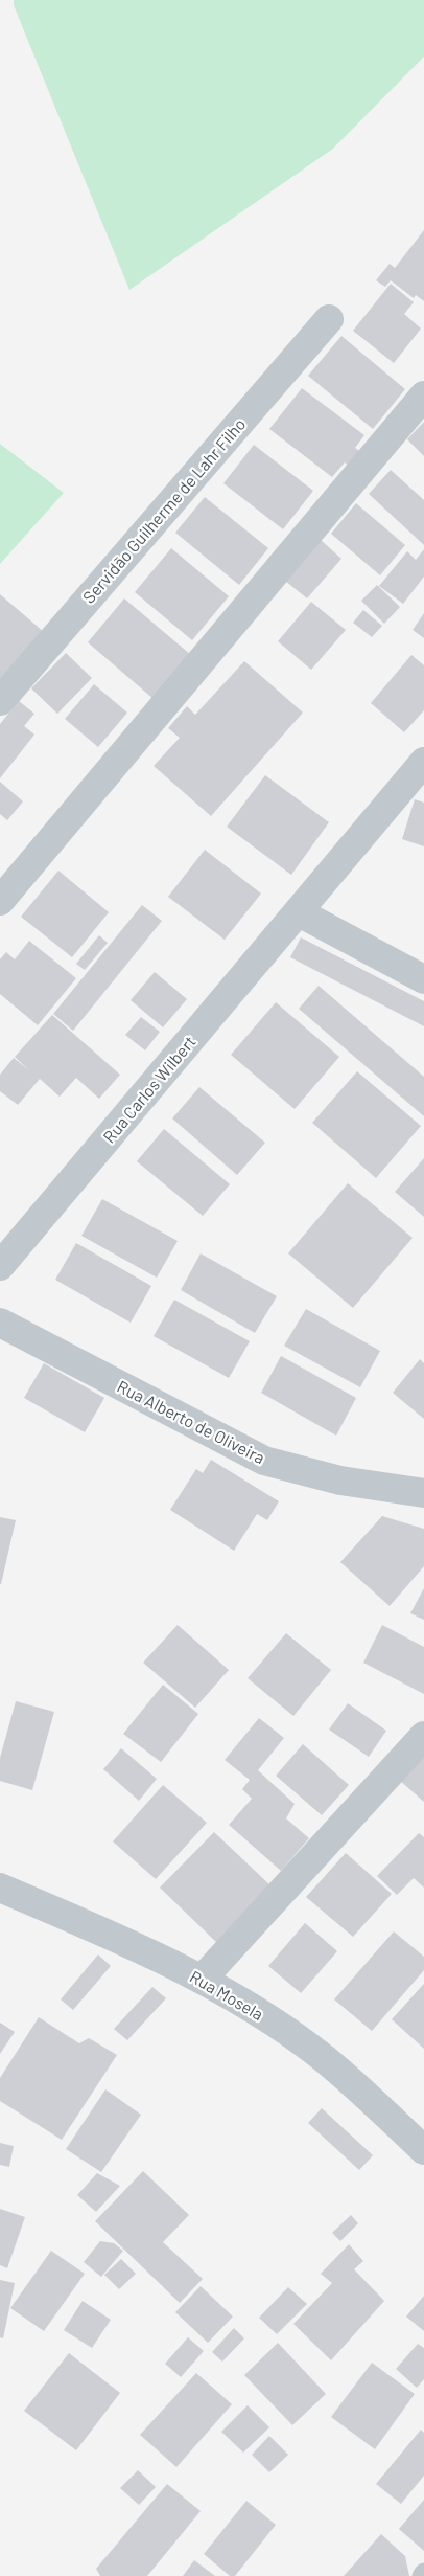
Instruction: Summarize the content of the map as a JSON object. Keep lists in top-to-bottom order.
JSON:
{
  "streets": {
    "street": [
      "Servidão Guilherme de Lahr Filho",
      "Rua Carlos Wilbert",
      "Rua Alberto de Oliveira",
      "Rua Mosela"
    ]
  }
}
